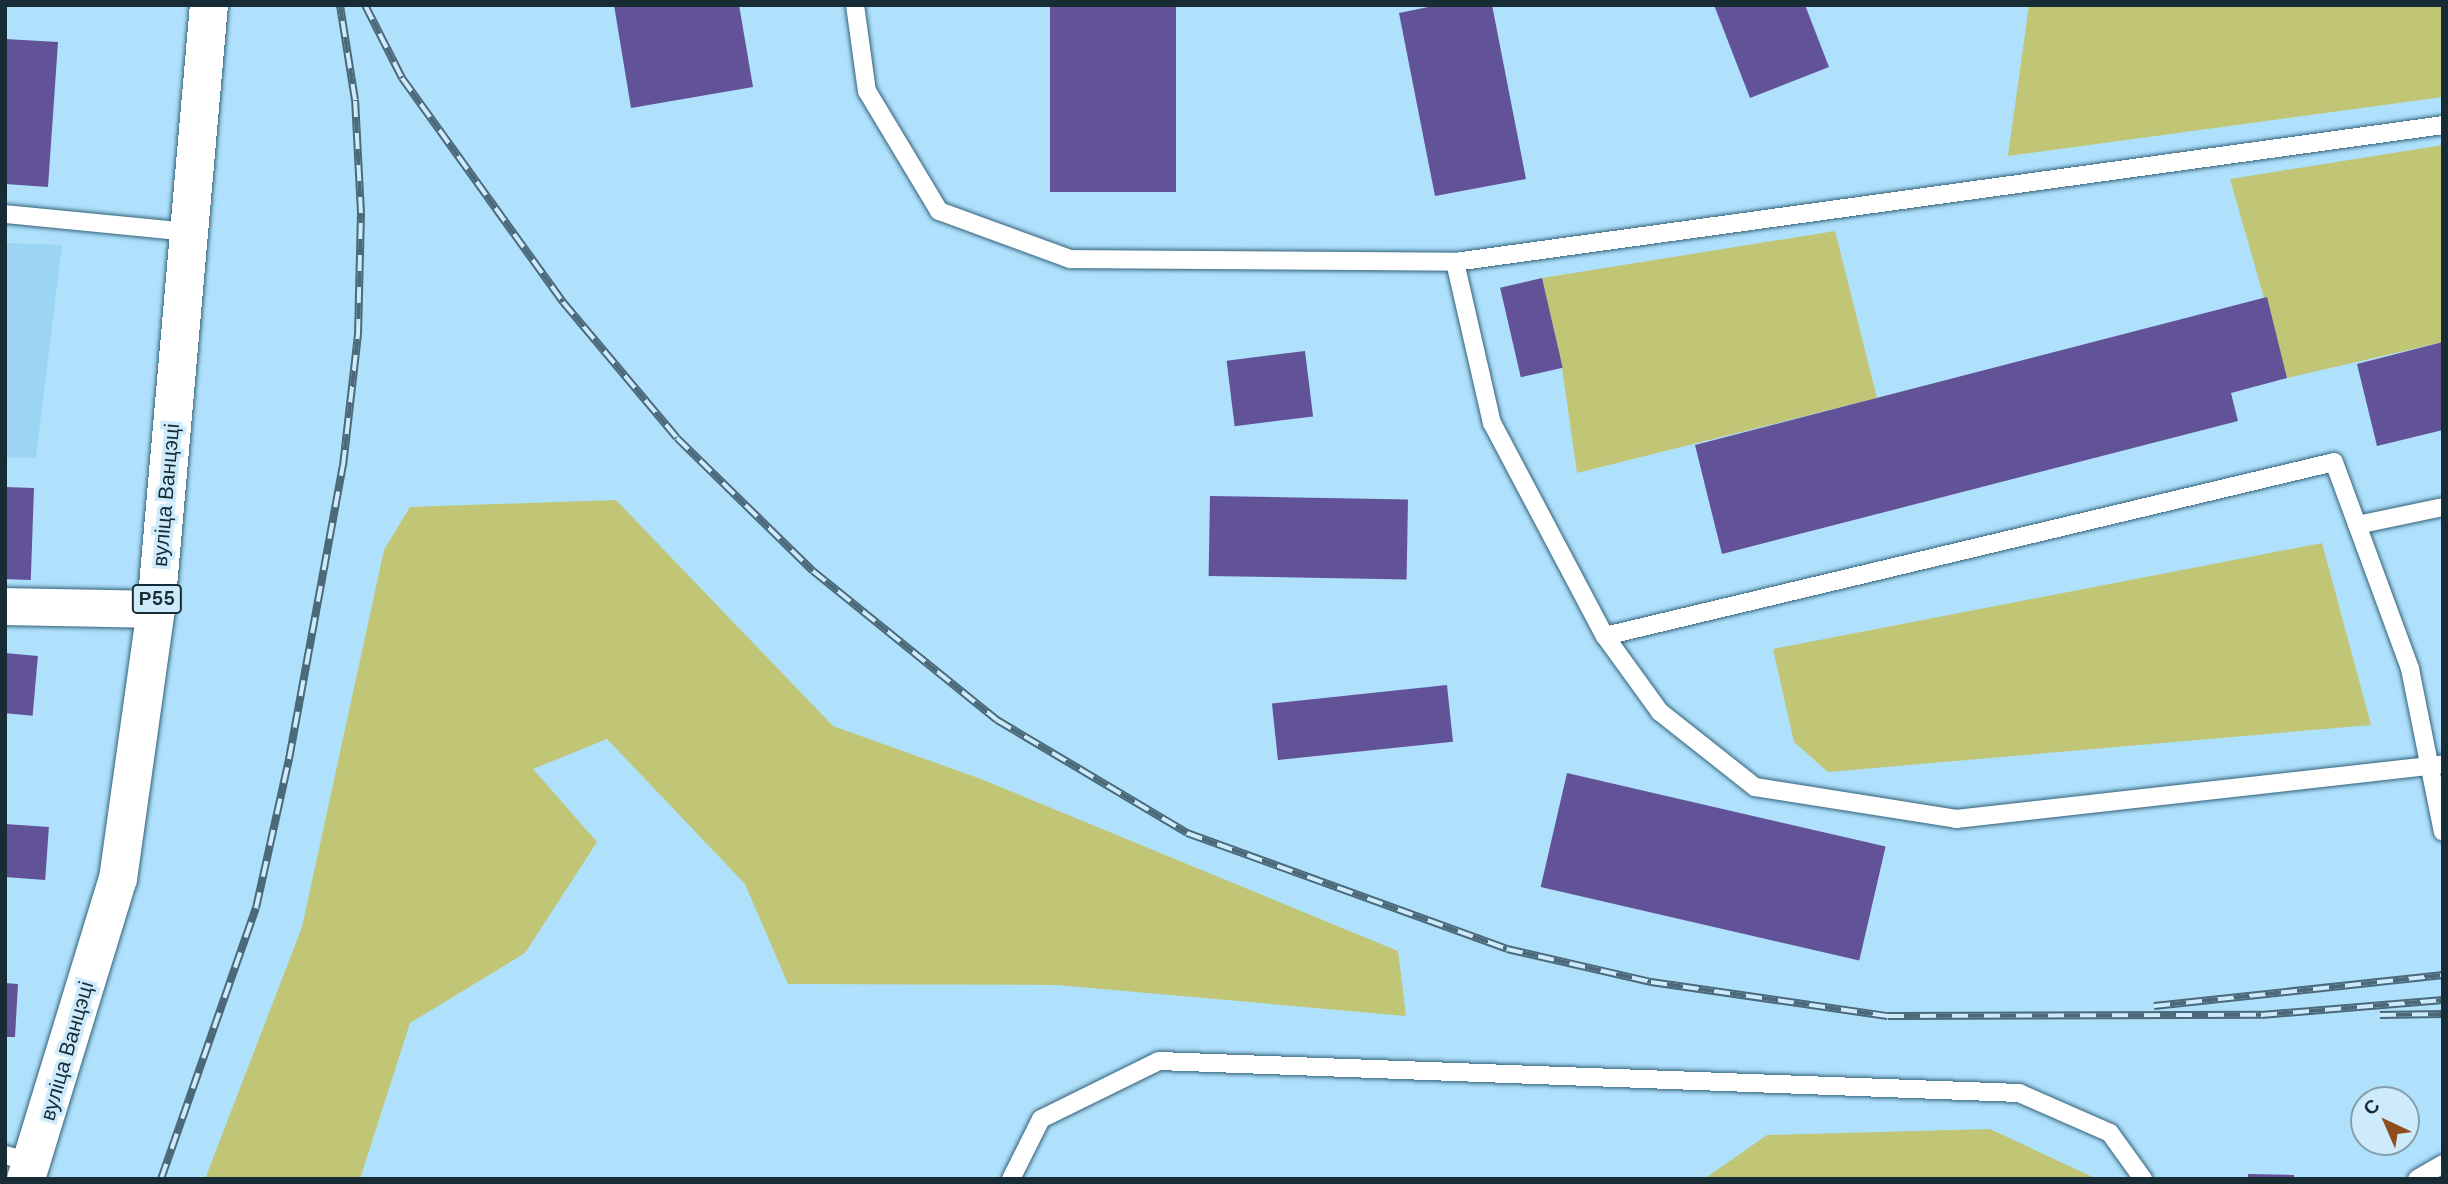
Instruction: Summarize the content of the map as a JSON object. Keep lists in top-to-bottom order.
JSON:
{
  "streets": {
    "main road": ["вуліца Ванцэці", "Р55"]
  },
  "north": "top left"
}
